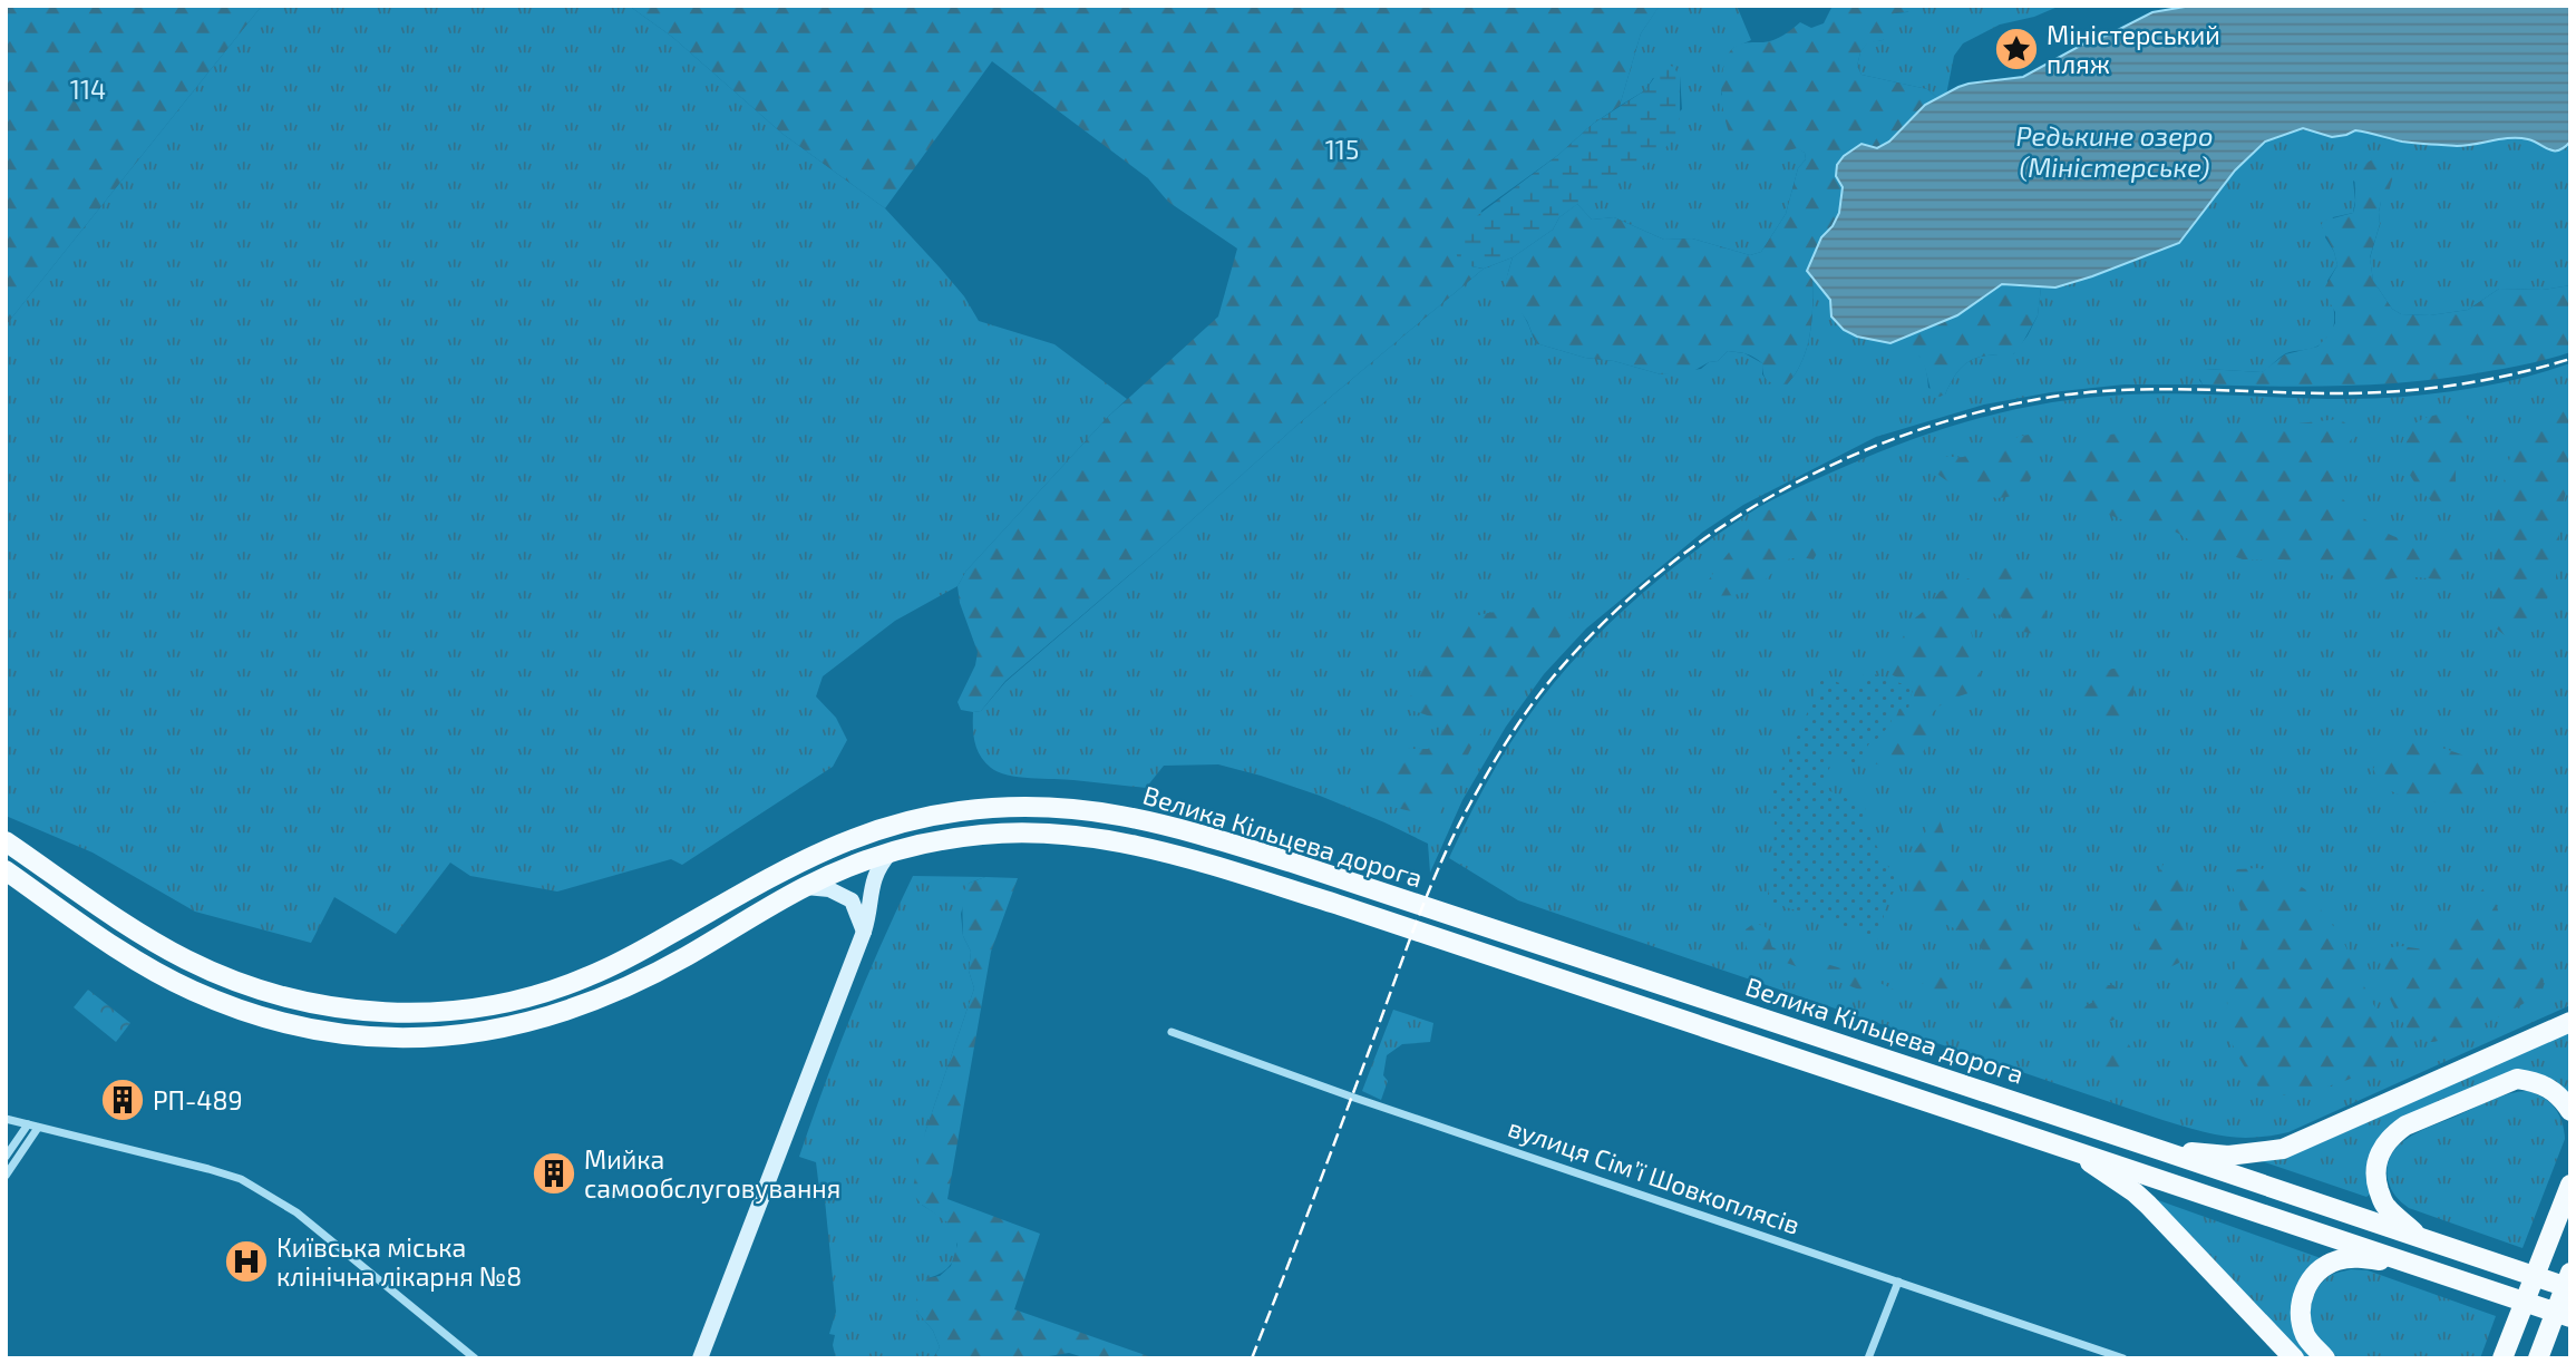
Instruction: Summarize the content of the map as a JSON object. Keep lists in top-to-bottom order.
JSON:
{
  "streets": {
    "main road": ["Велика Кільцева дорога"],
    "street": ["вулиця Сімʼї Шовкоплясів"]
  },
  "water": ["Редькине озеро (Міністерське)"],
  "parks": ["114", "115"],
  "places": {
    "place": ["Міністерський пляж"],
    "building": ["РП-489", "Мийка самообслуговування"],
    "hospital": ["Київська міська клінічна лікарня №8"]
  }
}
